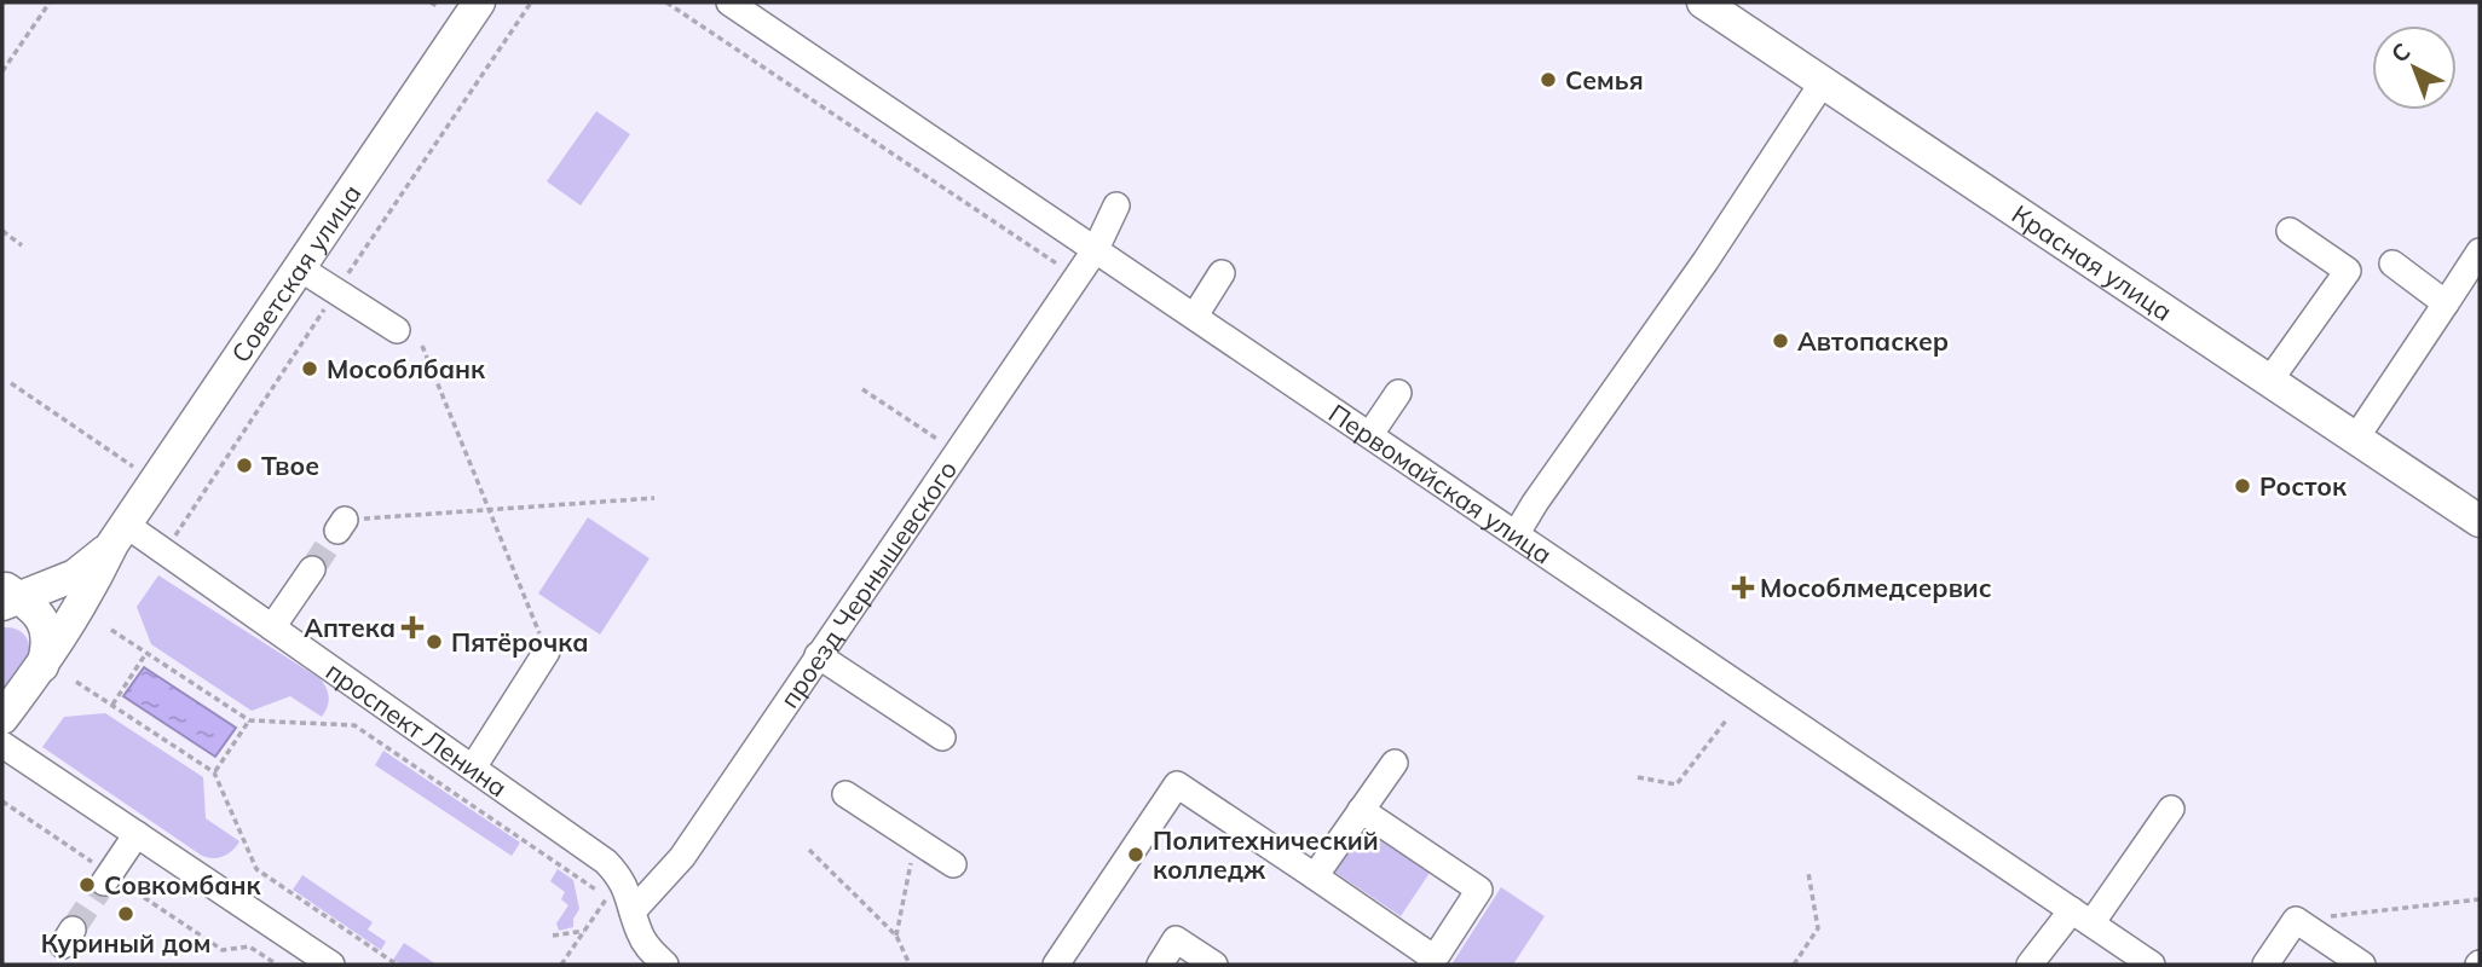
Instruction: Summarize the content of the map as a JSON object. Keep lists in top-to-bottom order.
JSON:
{
  "streets": {
    "main road": ["Красная улица", "Советская улица"],
    "street": ["Первомайская улица", "проезд Чернышевского", "проспект Ленина"]
  },
  "crossings": [
    ["Советская улица", "проспект Ленина"],
    ["Первомайская улица", "проезд Чернышевского"],
    ["проезд Чернышевского", "проспект Ленина"]
  ],
  "places": {
    "other": [
      "Семья",
      "Автопаскер",
      "Мособлбанк",
      "Твое",
      "Росток",
      "Пятёрочка",
      "Политехнический колледж",
      "Совкомбанк",
      "Куриный дом"
    ],
    "health": ["Мособлмедсервис", "Аптека"]
  },
  "north": "top left"
}
